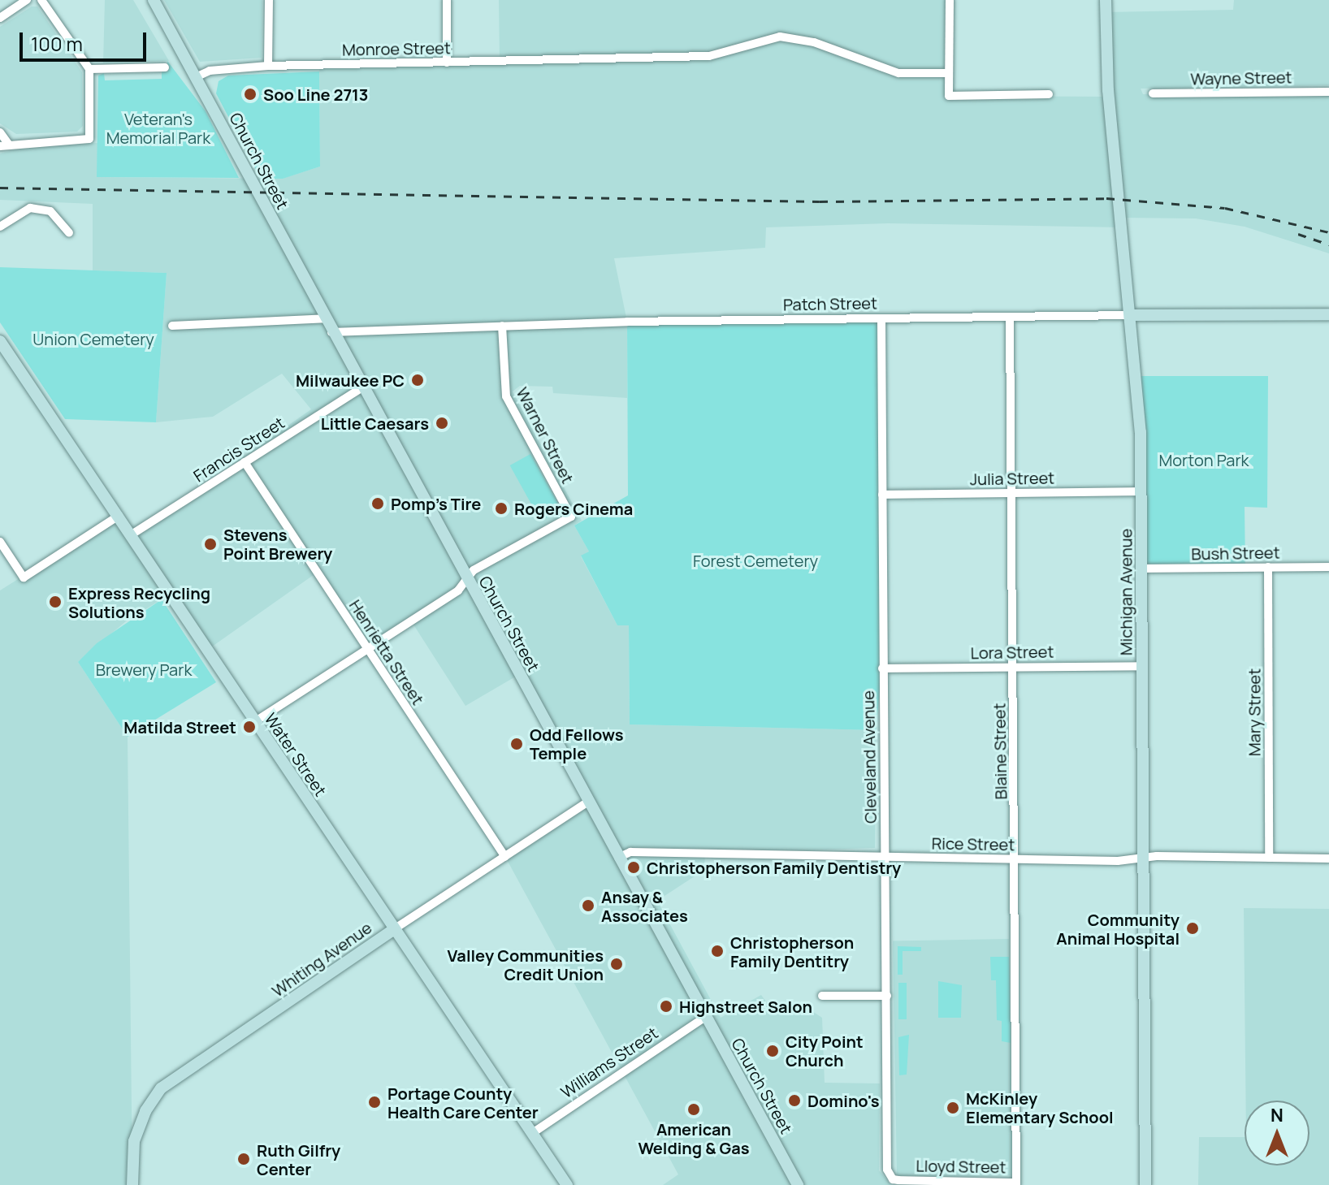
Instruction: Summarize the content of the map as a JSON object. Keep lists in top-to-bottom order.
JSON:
{
  "streets": {
    "street": [
      "Monroe Street",
      "Wayne Street",
      "Church Street",
      "Patch Street",
      "Warner Street",
      "Francis Street",
      "Julia Street",
      "Bush Street",
      "Michigan Avenue",
      "Henrietta Street",
      "Lora Street",
      "Mary Street",
      "Blaine Street",
      "Water Street",
      "Cleveland Avenue",
      "Rice Street",
      "Whiting Avenue",
      "Williams Street",
      "Lloyd Street"
    ]
  },
  "crossings": [
    ["Monroe Street", "Church Street"],
    ["Church Street", "Patch Street"],
    ["Church Street", "Warner Street"],
    ["Church Street", "Francis Street"],
    ["Church Street", "Rice Street"],
    ["Church Street", "Whiting Avenue"],
    ["Church Street", "Williams Street"],
    ["Patch Street", "Warner Street"],
    ["Patch Street", "Michigan Avenue"],
    ["Patch Street", "Blaine Street"],
    ["Patch Street", "Cleveland Avenue"],
    ["Francis Street", "Henrietta Street"],
    ["Francis Street", "Water Street"],
    ["Julia Street", "Michigan Avenue"],
    ["Julia Street", "Blaine Street"],
    ["Julia Street", "Cleveland Avenue"],
    ["Bush Street", "Michigan Avenue"],
    ["Bush Street", "Mary Street"],
    ["Michigan Avenue", "Lora Street"],
    ["Michigan Avenue", "Rice Street"],
    ["Henrietta Street", "Whiting Avenue"],
    ["Lora Street", "Blaine Street"],
    ["Lora Street", "Cleveland Avenue"],
    ["Mary Street", "Rice Street"],
    ["Blaine Street", "Rice Street"],
    ["Blaine Street", "Lloyd Street"],
    ["Water Street", "Whiting Avenue"],
    ["Water Street", "Williams Street"],
    ["Cleveland Avenue", "Rice Street"],
    ["Cleveland Avenue", "Lloyd Street"]
  ],
  "parks": [
    "Veteran's Memorial Park",
    "Union Cemetery",
    "Morton Park",
    "Forest Cemetery",
    "Brewery Park"
  ],
  "places": [
    "Soo Line 2713",
    "Milwaukee PC",
    "Little Caesars",
    "Pomp's Tire",
    "Rogers Cinema",
    "Stevens Point Brewery",
    "Express Recycling Solutions",
    "Matilda Street",
    "Odd Fellows Temple",
    "Christopherson Family Dentistry",
    "Ansay & Associates",
    "Community Animal Hospital",
    "Christopherson Family Dentitry",
    "Valley Communities Credit Union",
    "Highstreet Salon",
    "City Point Church",
    "Domino's",
    "Portage County Health Care Center",
    "McKinley Elementary School",
    "American Welding & Gas",
    "Ruth Gilfry Center"
  ],
  "scale_bar": "100 m",
  "north": "top"
}
